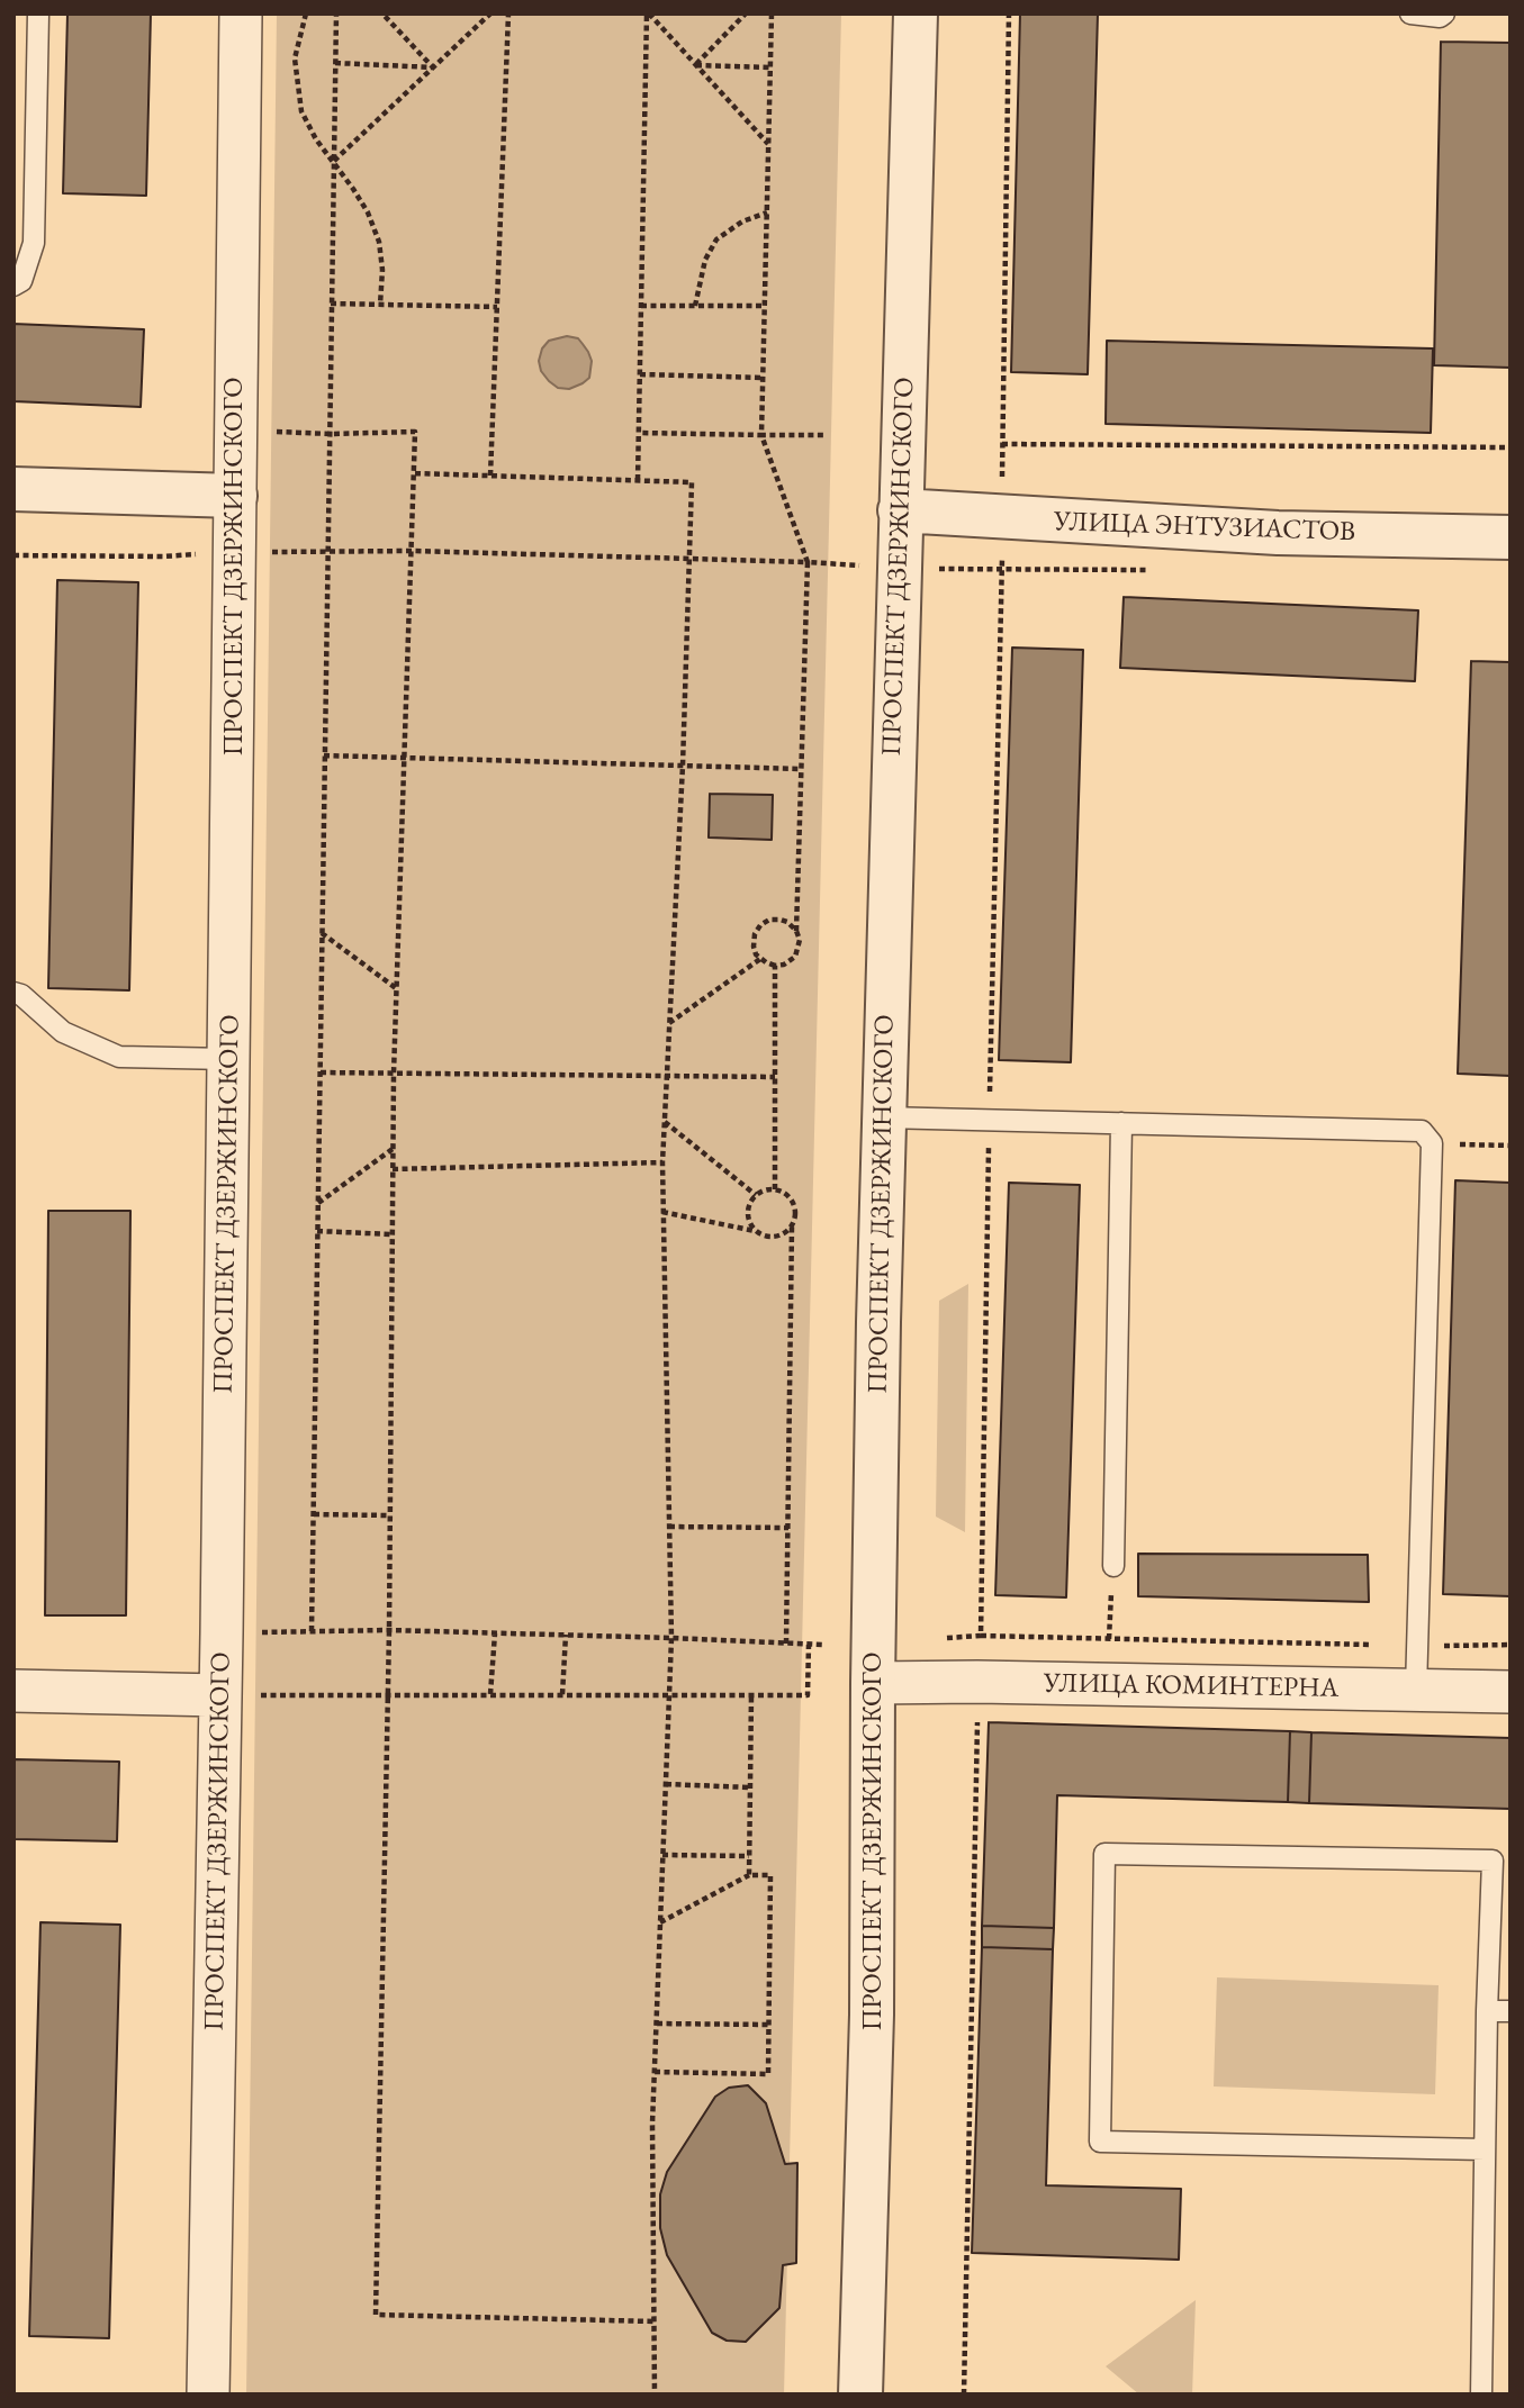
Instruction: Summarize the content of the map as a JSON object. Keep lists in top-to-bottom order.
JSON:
{
  "streets": {
    "street": ["УЛИЦА ЭНТУЗИАСТОВ", "ПРОСПЕКТ ДЗЕРЖИНСКОГО", "УЛИЦА КОМИНТЕРНА"]
  },
  "crossings": [
    ["УЛИЦА ЭНТУЗИАСТОВ", "ПРОСПЕКТ ДЗЕРЖИНСКОГО"],
    ["ПРОСПЕКТ ДЗЕРЖИНСКОГО", "УЛИЦА КОМИНТЕРНА"]
  ]
}
